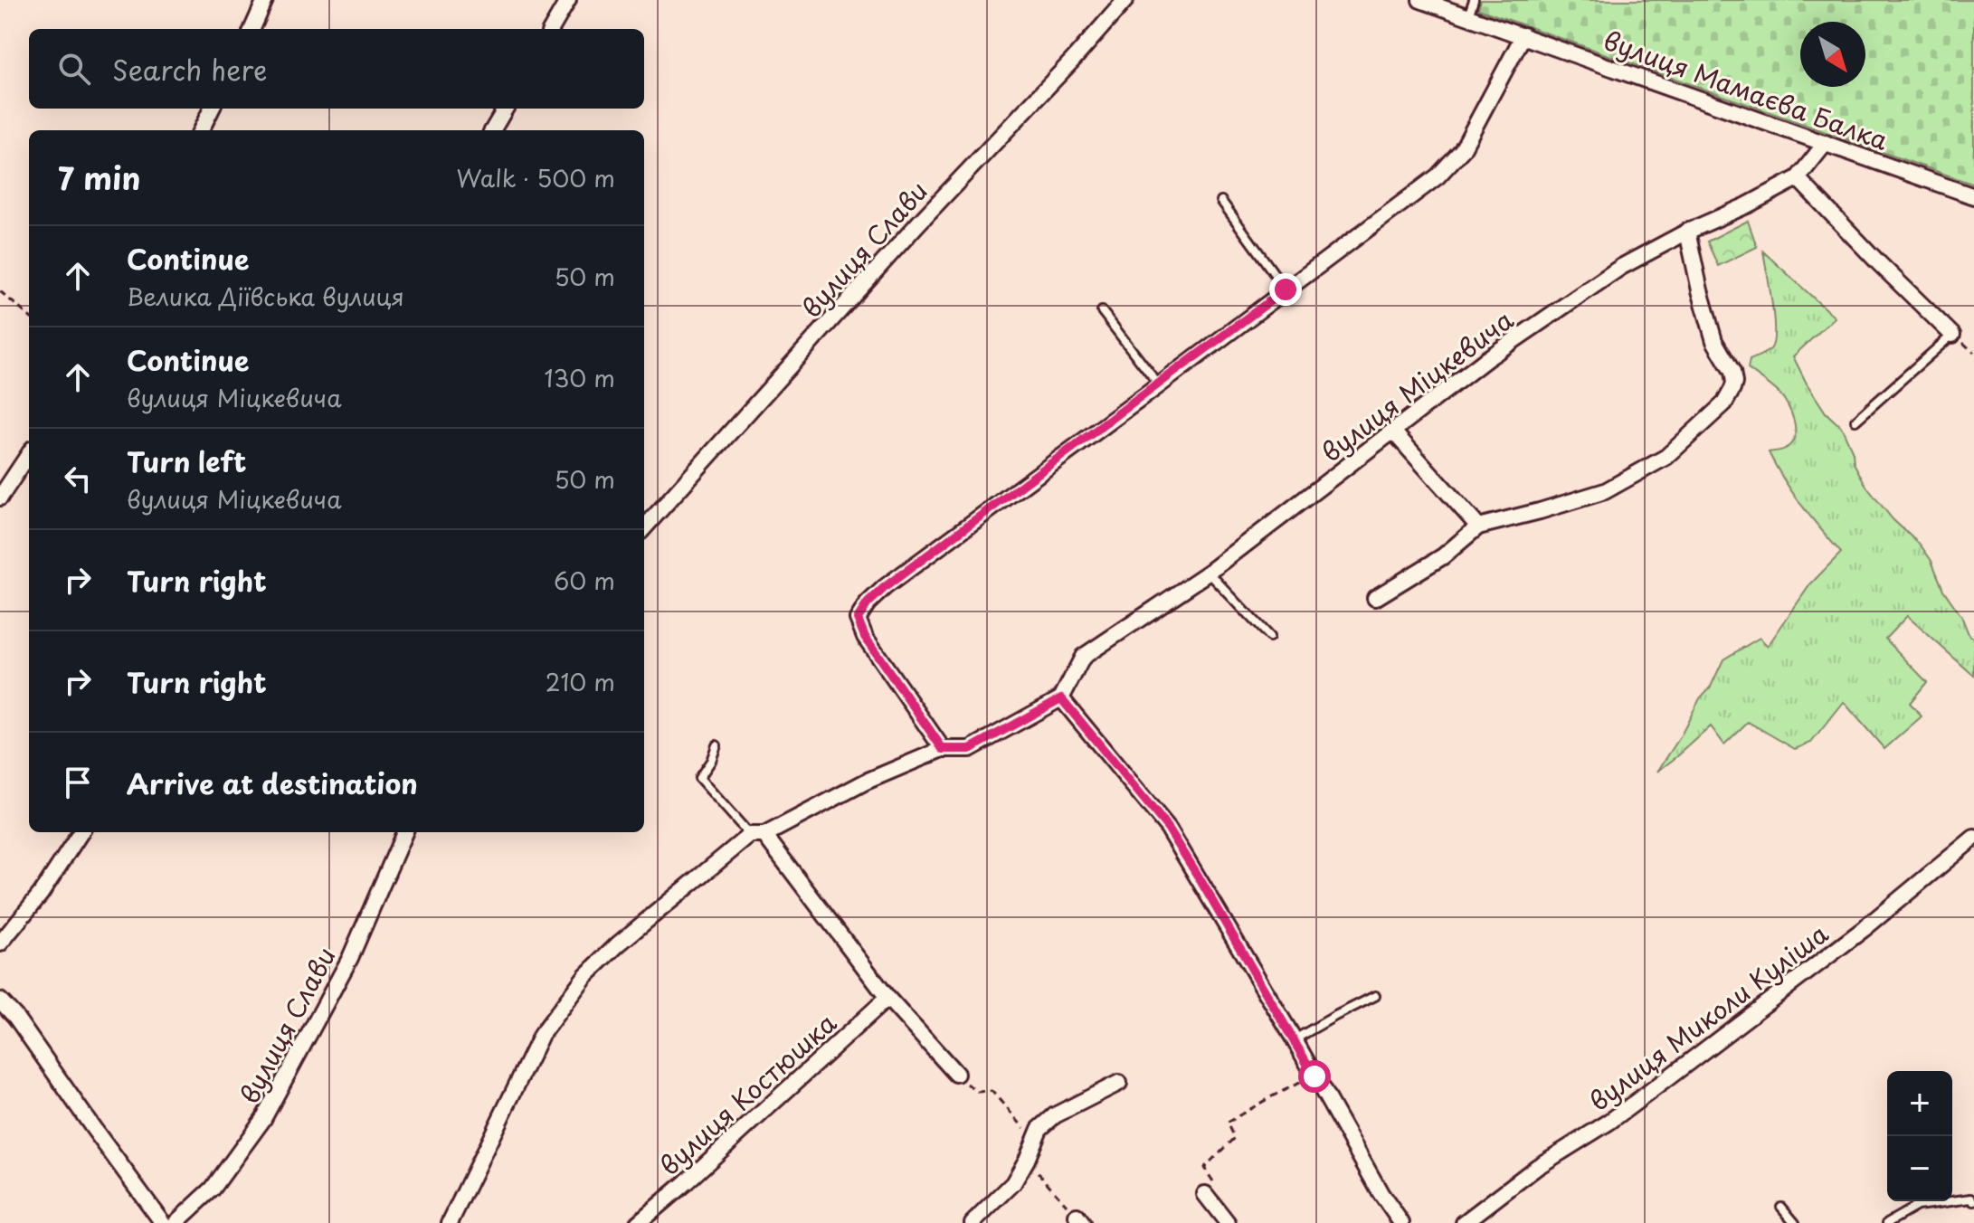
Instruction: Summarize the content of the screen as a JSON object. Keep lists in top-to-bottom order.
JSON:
{
  "streets": {
    "street": [
      "вулиця Мамаєва Балка",
      "вулиця Слави",
      "вулиця Міцкевича",
      "вулиця Миколи Куліша",
      "вулиця Костюшка"
    ]
  },
  "crossings": [
    ["вулиця Мамаєва Балка", "вулиця Міцкевича"]
  ],
  "north": "bottom right",
  "page": {
    "search": "Search here",
    "heading": ["7 min", "Walk · 500 m"],
    "list": [
      ["Continue", "Велика Діївська вулиця", "50 m"],
      ["Continue", "вулиця Міцкевича", "130 m"],
      ["Turn left", "вулиця Міцкевича", "50 m"],
      ["Turn right", "60 m"],
      ["Turn right", "210 m"],
      "Arrive at destination"
    ],
    "map_buttons": ["+", "−"]
  }
}
